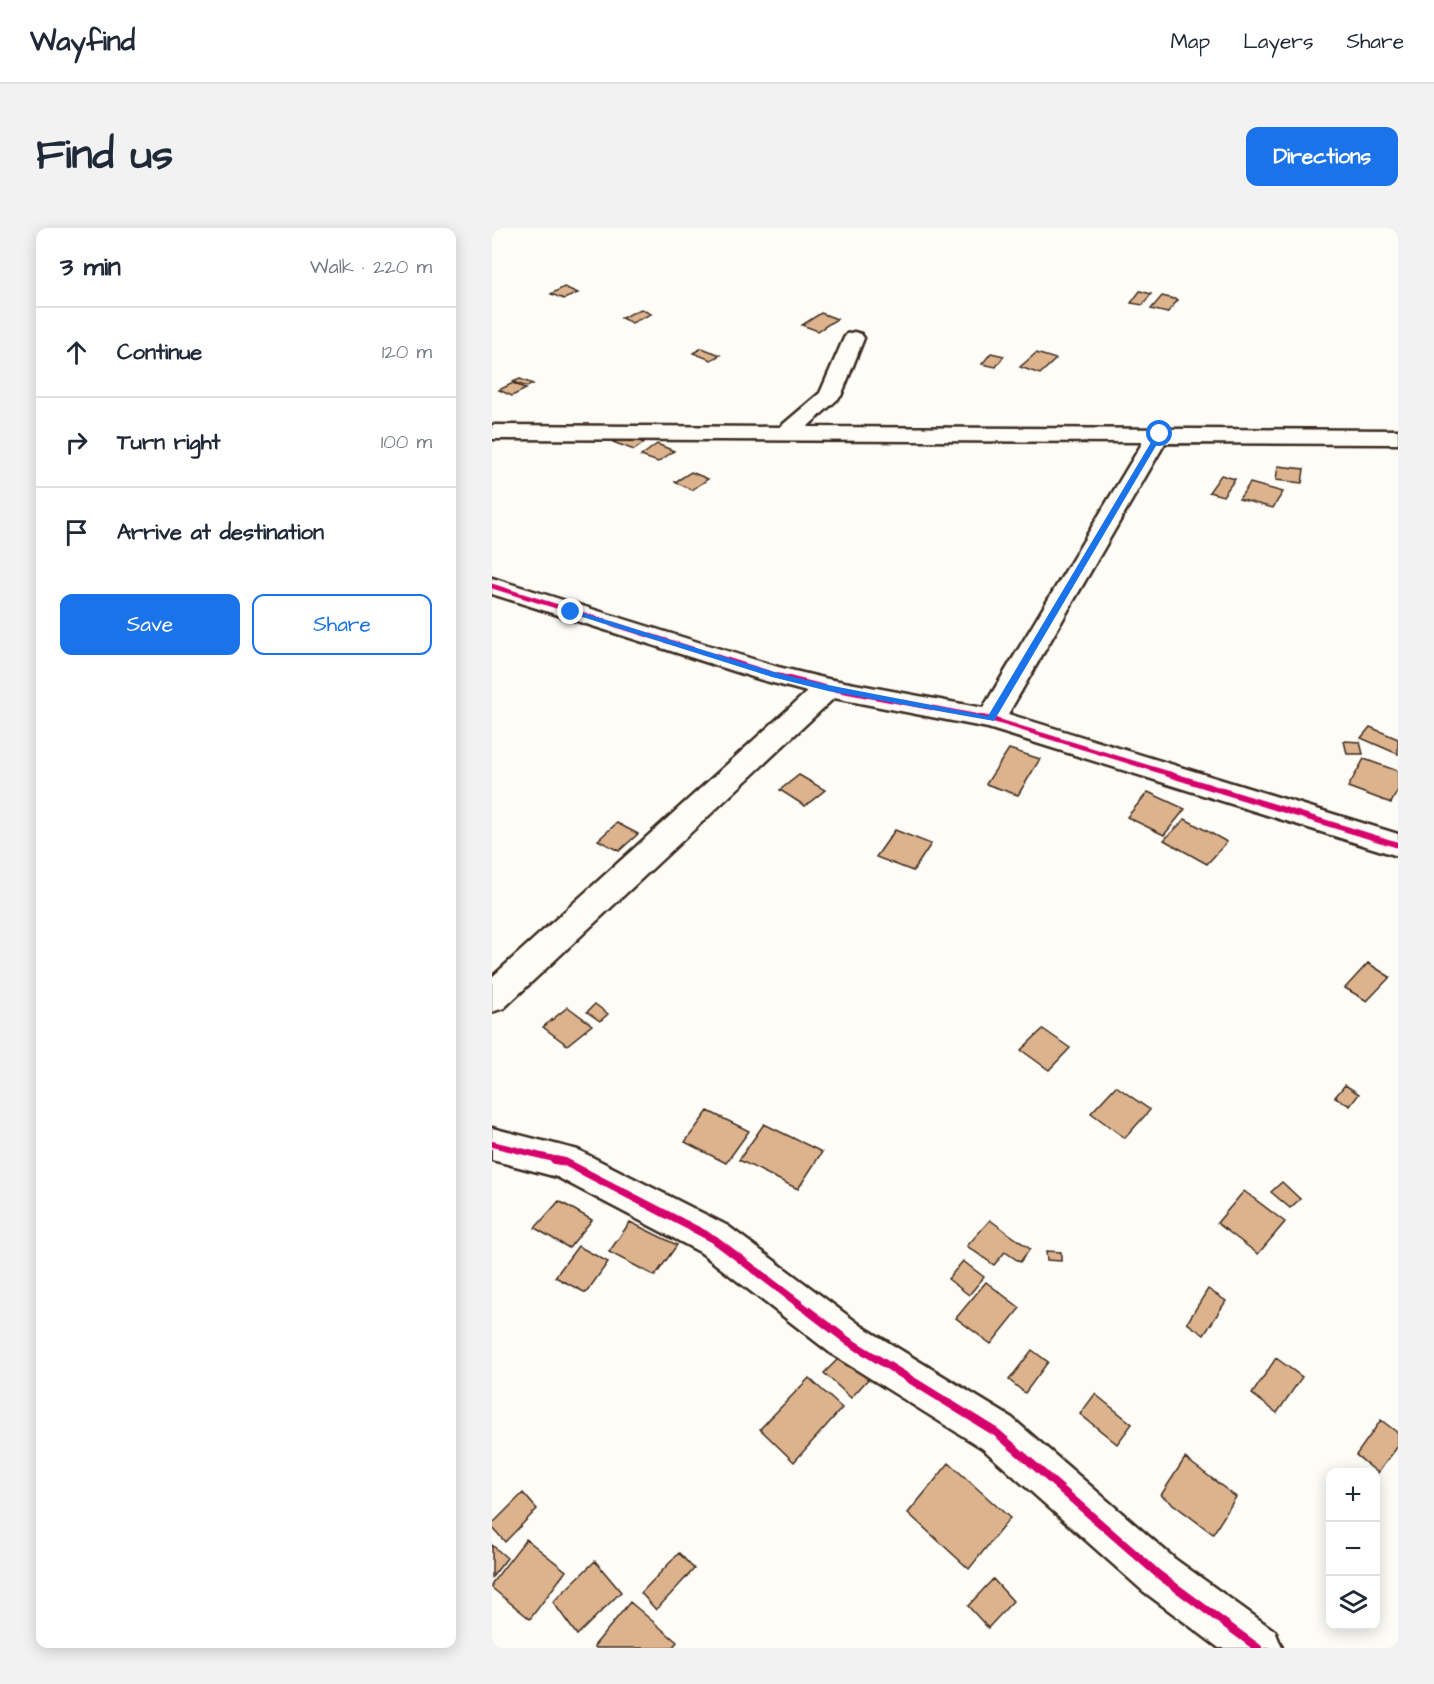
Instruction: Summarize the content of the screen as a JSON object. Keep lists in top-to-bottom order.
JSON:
{
  "page": {
    "header": "Wayfind",
    "nav": ["Map", "Layers", "Share"],
    "title": "Find us",
    "buttons": [
      "Directions",
      ["Save", "Share"]
    ],
    "heading": ["3 min", "Walk · 220 m"],
    "list": [
      ["Continue", "120 m"],
      ["Turn right", "100 m"],
      "Arrive at destination"
    ],
    "map_buttons": ["+", "−"]
  }
}
